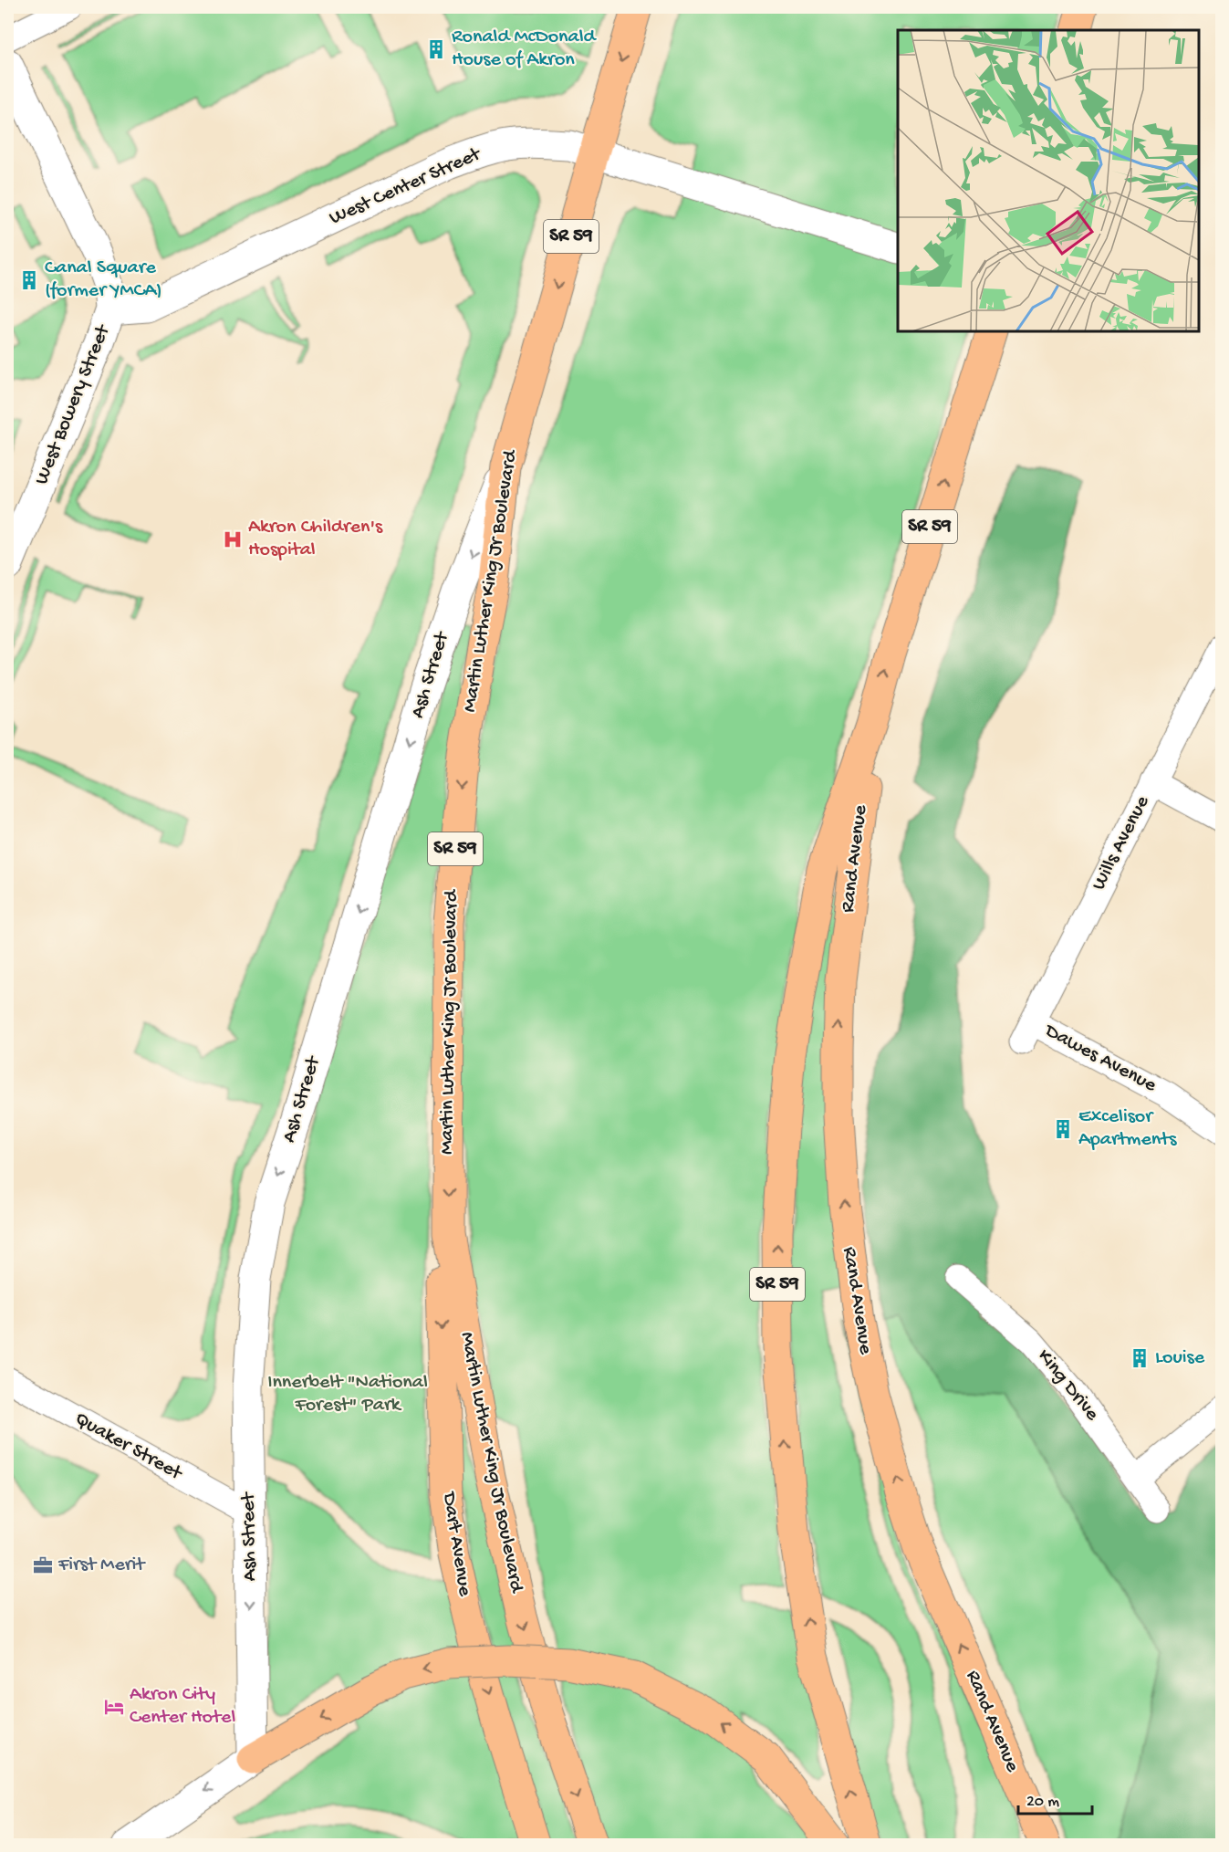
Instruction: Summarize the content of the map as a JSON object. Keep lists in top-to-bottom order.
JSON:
{
  "streets": {
    "main road": [
      "SR 59",
      "Martin Luther King Jr Boulevard",
      "Rand Avenue",
      "Dart Avenue"
    ],
    "street": [
      "West Center Street",
      "West Bowery Street",
      "Ash Street",
      "Wills Avenue",
      "Dawes Avenue",
      "King Drive",
      "Quaker Street"
    ]
  },
  "crossings": [
    ["West Center Street", "West Bowery Street"],
    ["West Center Street", "Martin Luther King Jr Boulevard"],
    ["SR 59", "Rand Avenue"],
    ["Martin Luther King Jr Boulevard", "Ash Street"],
    ["Martin Luther King Jr Boulevard", "Dart Avenue"],
    ["Ash Street", "Quaker Street"],
    ["Wills Avenue", "Dawes Avenue"]
  ],
  "one_way": ["Martin Luther King Jr Boulevard", "Ash Street", "Dart Avenue"],
  "parks": ["Innerbelt \"National Forest\" Park"],
  "places": {
    "building": [
      "Ronald McDonald House of Akron",
      "Canal Square (former YMCA)",
      "Excelisor Apartments",
      "Louise"
    ],
    "hospital": ["Akron Children's Hospital"],
    "office": ["First Merit"],
    "hotel": ["Akron City Center Hotel"]
  },
  "scale_bar": "20 m"
}
